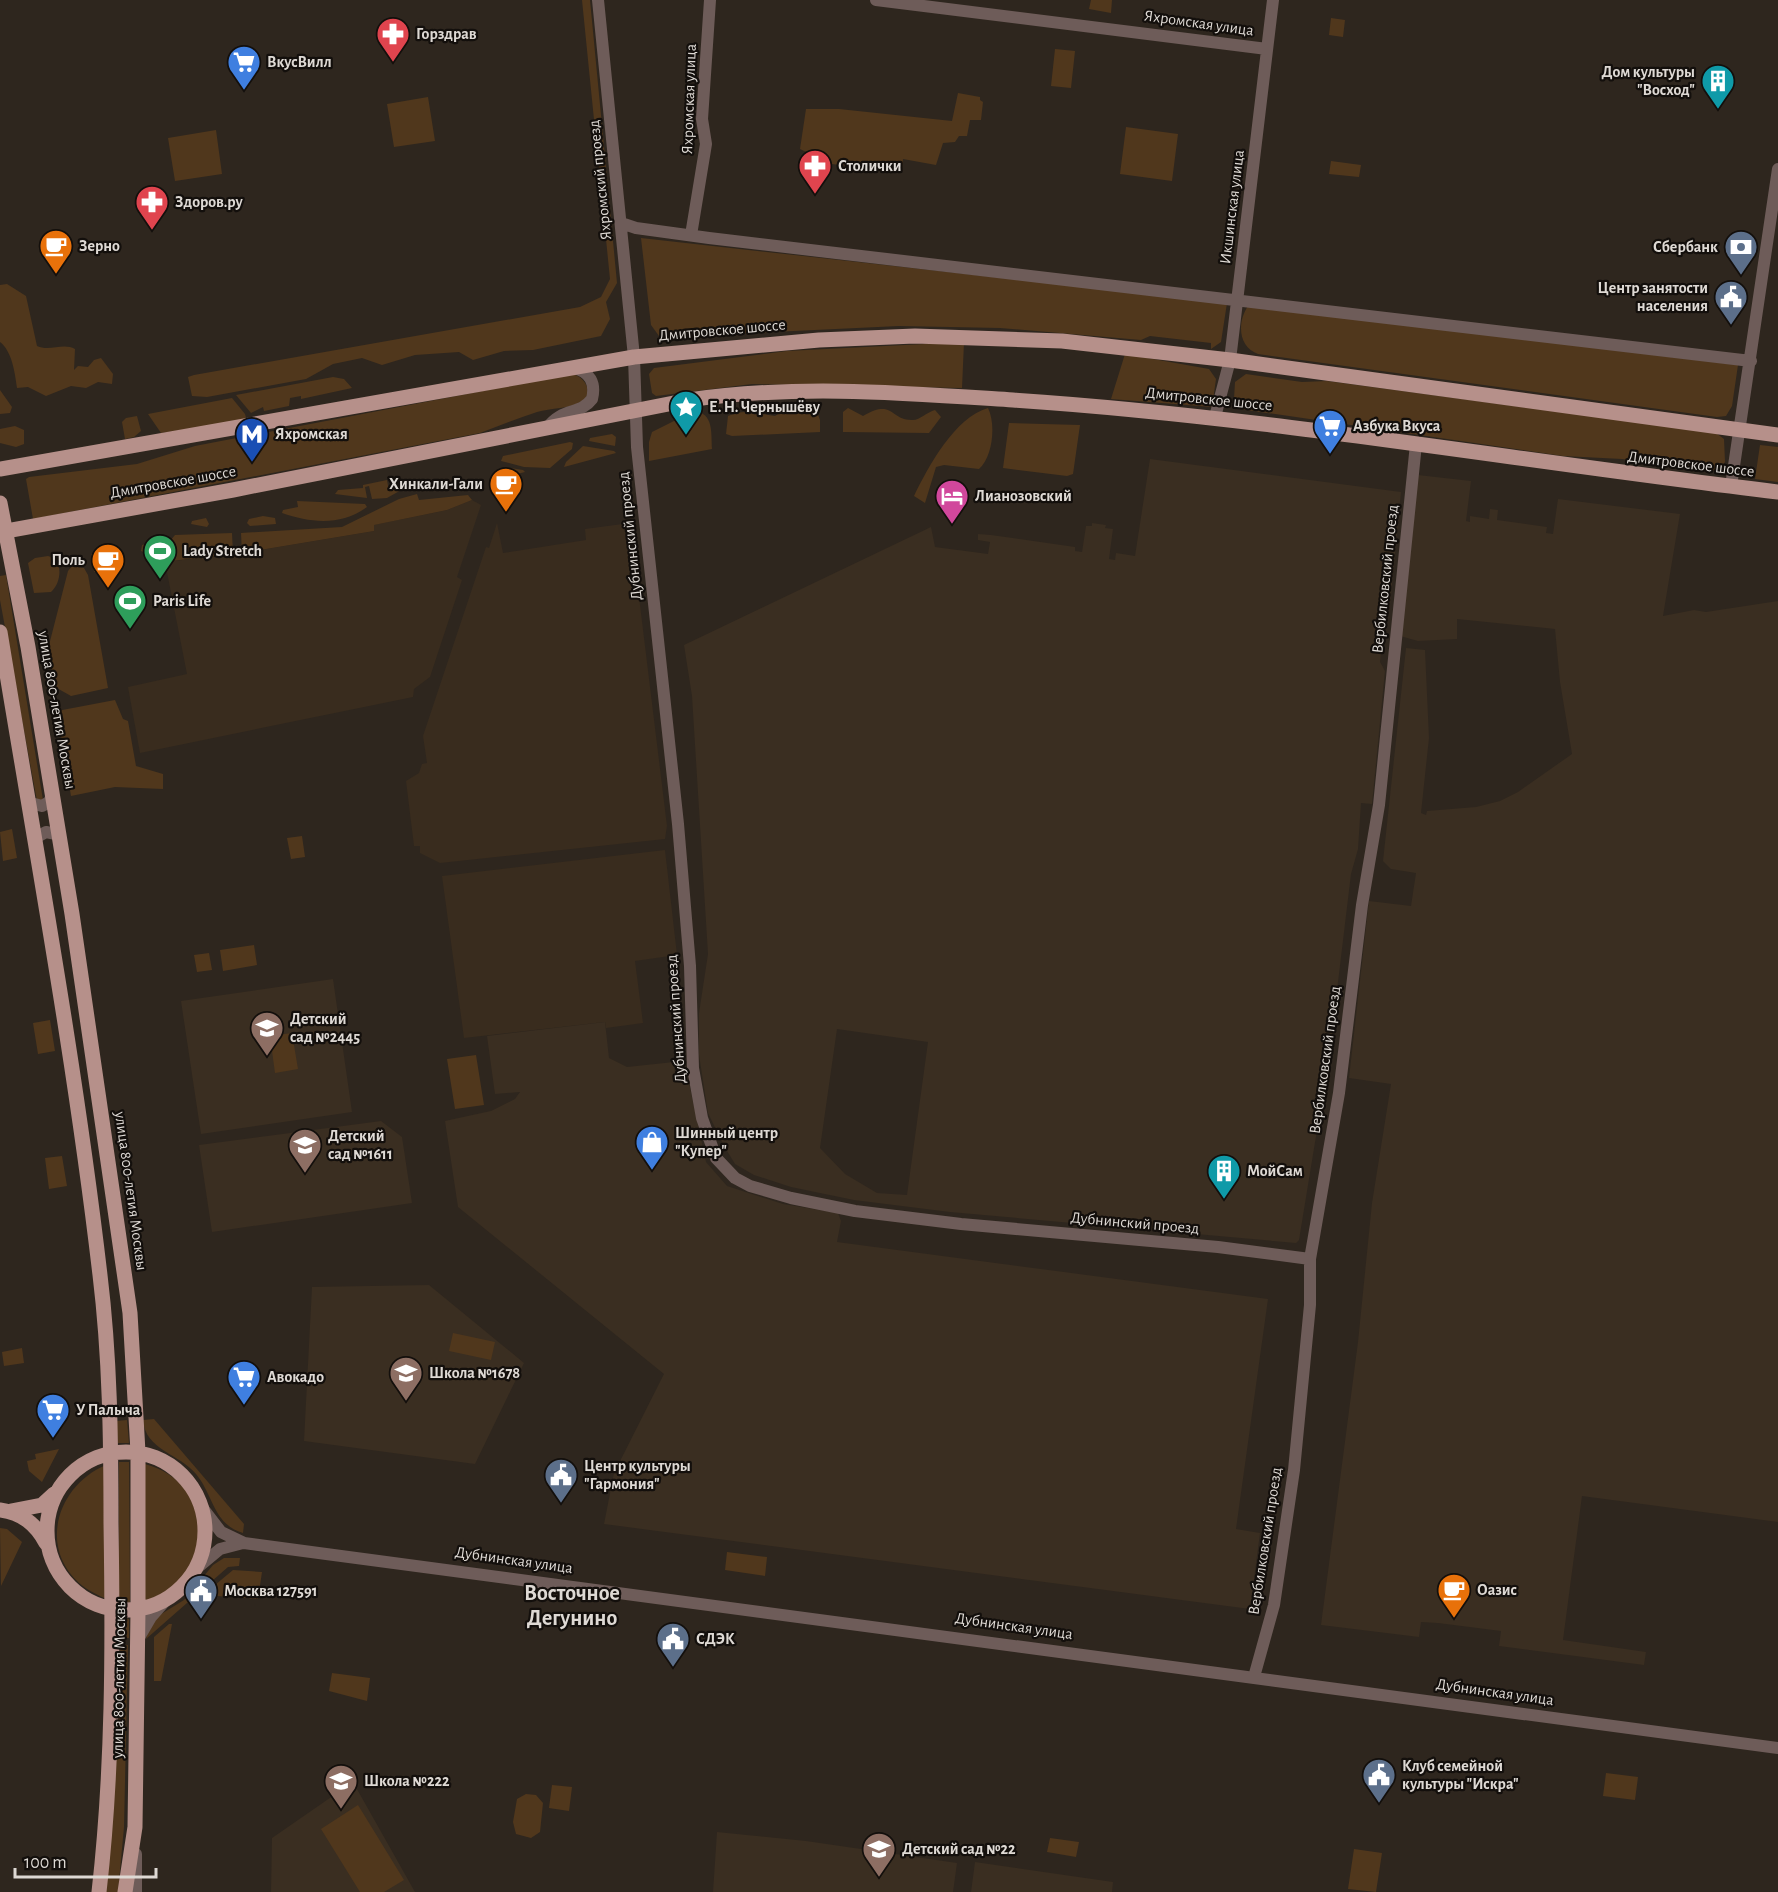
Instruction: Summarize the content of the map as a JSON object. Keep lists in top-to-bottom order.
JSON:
{
  "streets": {
    "main road": ["Дмитровское шоссе", "улица 800-летия Москвы"],
    "street": [
      "Яхромская улица",
      "Яхромский проезд",
      "Икшинская улица",
      "Дубнинский проезд",
      "Вербилковский проезд",
      "Дубнинская улица"
    ]
  },
  "crossings": [
    ["Яхромская улица", "Икшинская улица"],
    ["Яхромский проезд", "Дмитровское шоссе"],
    ["Икшинская улица", "Дмитровское шоссе"],
    ["Дмитровское шоссе", "Дубнинский проезд"],
    ["Дмитровское шоссе", "Вербилковский проезд"],
    ["Дмитровское шоссе", "улица 800-летия Москвы"],
    ["Дубнинский проезд", "Вербилковский проезд"],
    ["Вербилковский проезд", "Дубнинская улица"]
  ],
  "districts": ["Восточное Дегунино"],
  "places": {
    "pharmacy": ["Горздрав", "Столички", "Здоров.ру"],
    "supermarket": [
      "ВкусВилл",
      "Азбука Вкуса",
      "Авокадо",
      "У Палыча"
    ],
    "building": ["Дом культуры \"Восход\"", "МойСам"],
    "cafe": [
      "Зерно",
      "Хинкали-Гали",
      "Поль",
      "Оазис"
    ],
    "bank": ["Сбербанк"],
    "public building": [
      "Центр занятости населения",
      "Центр культуры \"Гармония\"",
      "Москва 127591",
      "СДЭК",
      "Клуб семейной культуры \"Искра\""
    ],
    "place": ["Е. Н. Чернышёву"],
    "metro station": ["Яхромская"],
    "hotel": ["Лианозовский"],
    "sports": ["Lady Stretch", "Paris Life"],
    "school or university": [
      "Детский сад №2445",
      "Детский сад №1611",
      "Школа №1678",
      "Школа №222",
      "Детский сад №22"
    ],
    "shop": ["Шинный центр \"Купер\""]
  },
  "scale_bar": "100 m"
}
